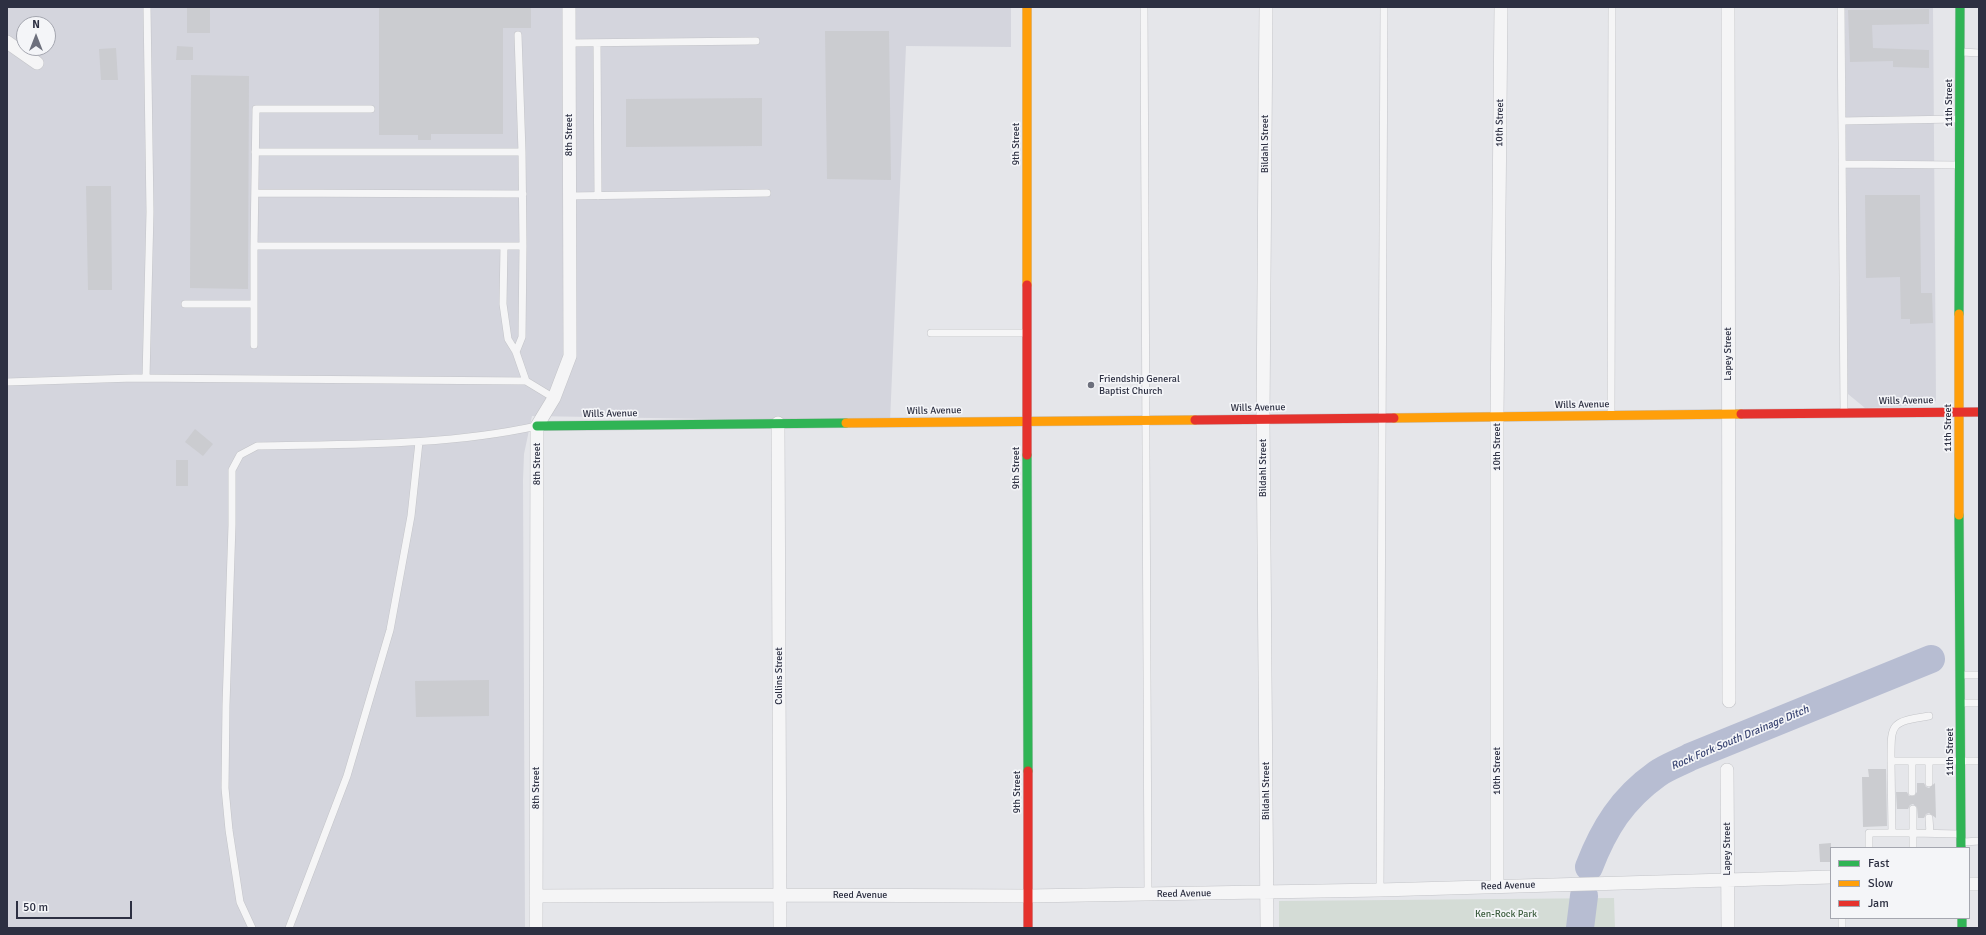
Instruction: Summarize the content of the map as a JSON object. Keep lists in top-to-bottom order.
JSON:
{
  "streets": {
    "street": [
      "11th Street",
      "10th Street",
      "8th Street",
      "9th Street",
      "Bildahl Street",
      "Lapey Street",
      "Wills Avenue",
      "Collins Street",
      "Reed Avenue"
    ]
  },
  "crossings": [
    ["11th Street", "Wills Avenue"],
    ["10th Street", "Wills Avenue"],
    ["10th Street", "Reed Avenue"],
    ["8th Street", "Wills Avenue"],
    ["8th Street", "Reed Avenue"],
    ["9th Street", "Wills Avenue"],
    ["9th Street", "Reed Avenue"],
    ["Bildahl Street", "Wills Avenue"],
    ["Bildahl Street", "Reed Avenue"],
    ["Lapey Street", "Wills Avenue"],
    ["Lapey Street", "Reed Avenue"],
    ["Wills Avenue", "Collins Street"],
    ["Collins Street", "Reed Avenue"]
  ],
  "water": ["Rock Fork South Drainage Ditch"],
  "parks": ["Ken-Rock Park"],
  "places": ["Friendship General Baptist Church"],
  "legend": ["Fast", "Slow", "Jam"],
  "scale_bar": "50 m",
  "north": "top"
}
